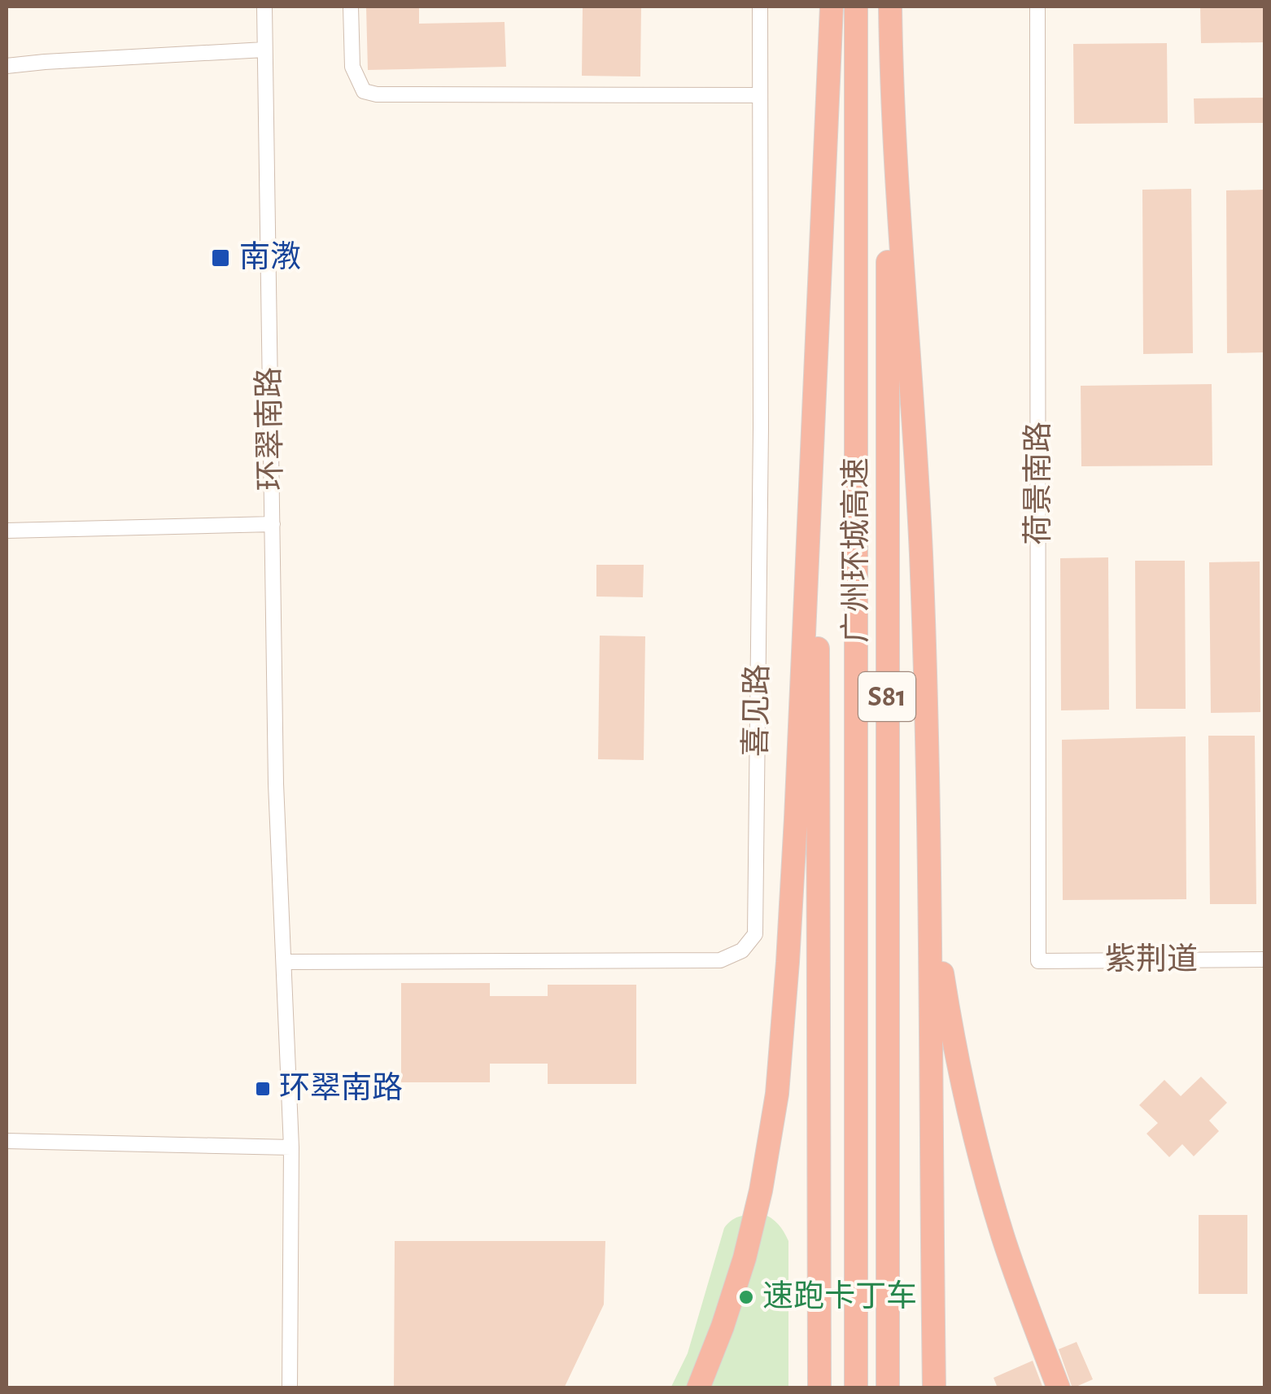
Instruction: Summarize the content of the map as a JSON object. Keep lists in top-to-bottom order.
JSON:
{
  "streets": {
    "highway": ["广州环城高速", "S81"],
    "street": [
      "环翠南路",
      "荷景南路",
      "喜见路",
      "紫荆道"
    ]
  },
  "crossings": [
    ["环翠南路", "喜见路"],
    ["荷景南路", "紫荆道"]
  ],
  "places": {
    "transit": ["南漖", "环翠南路"],
    "other": ["速跑卡丁车"]
  }
}
